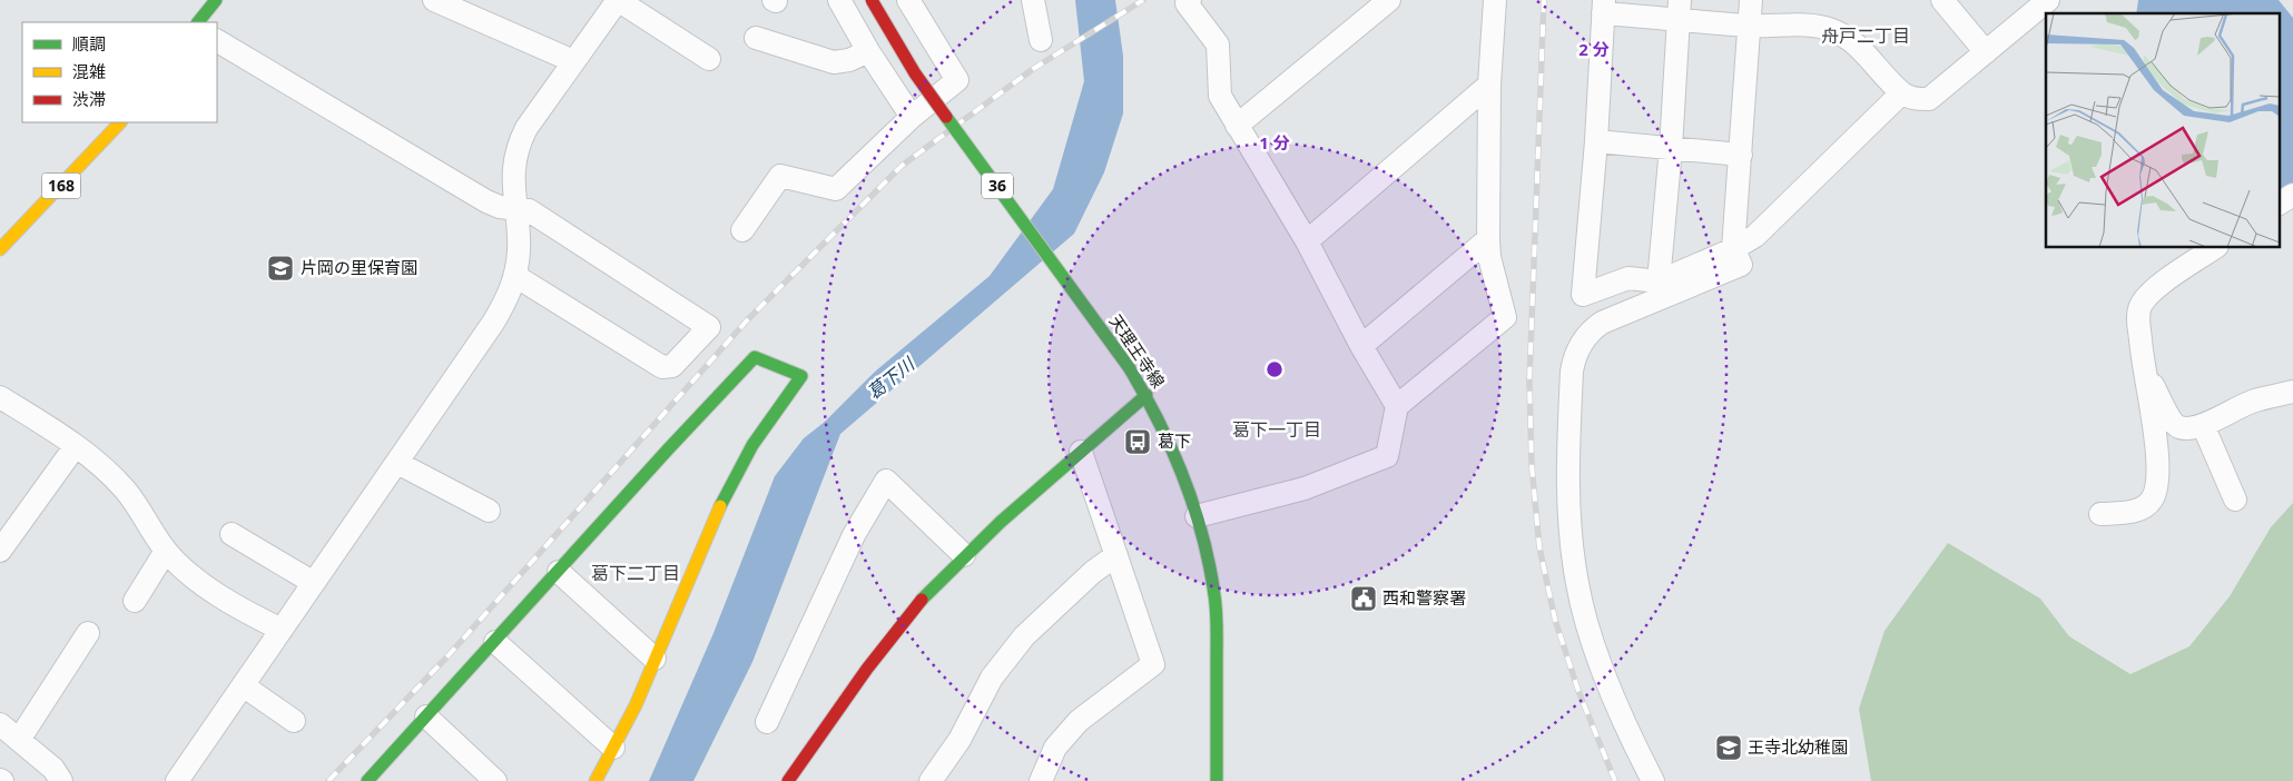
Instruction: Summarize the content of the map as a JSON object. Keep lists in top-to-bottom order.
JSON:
{
  "streets": {
    "main road": ["168", "36", "天理王寺線"]
  },
  "districts": ["舟戸二丁目", "葛下一丁目", "葛下二丁目"],
  "water": ["葛下川"],
  "places": {
    "school or university": ["片岡の里保育園", "王寺北幼稚園"],
    "bus stop": ["葛下"],
    "public building": ["西和警察署"]
  },
  "legend": ["順調", "混雑", "渋滞"],
  "rings": ["2 分", "1 分"]
}
